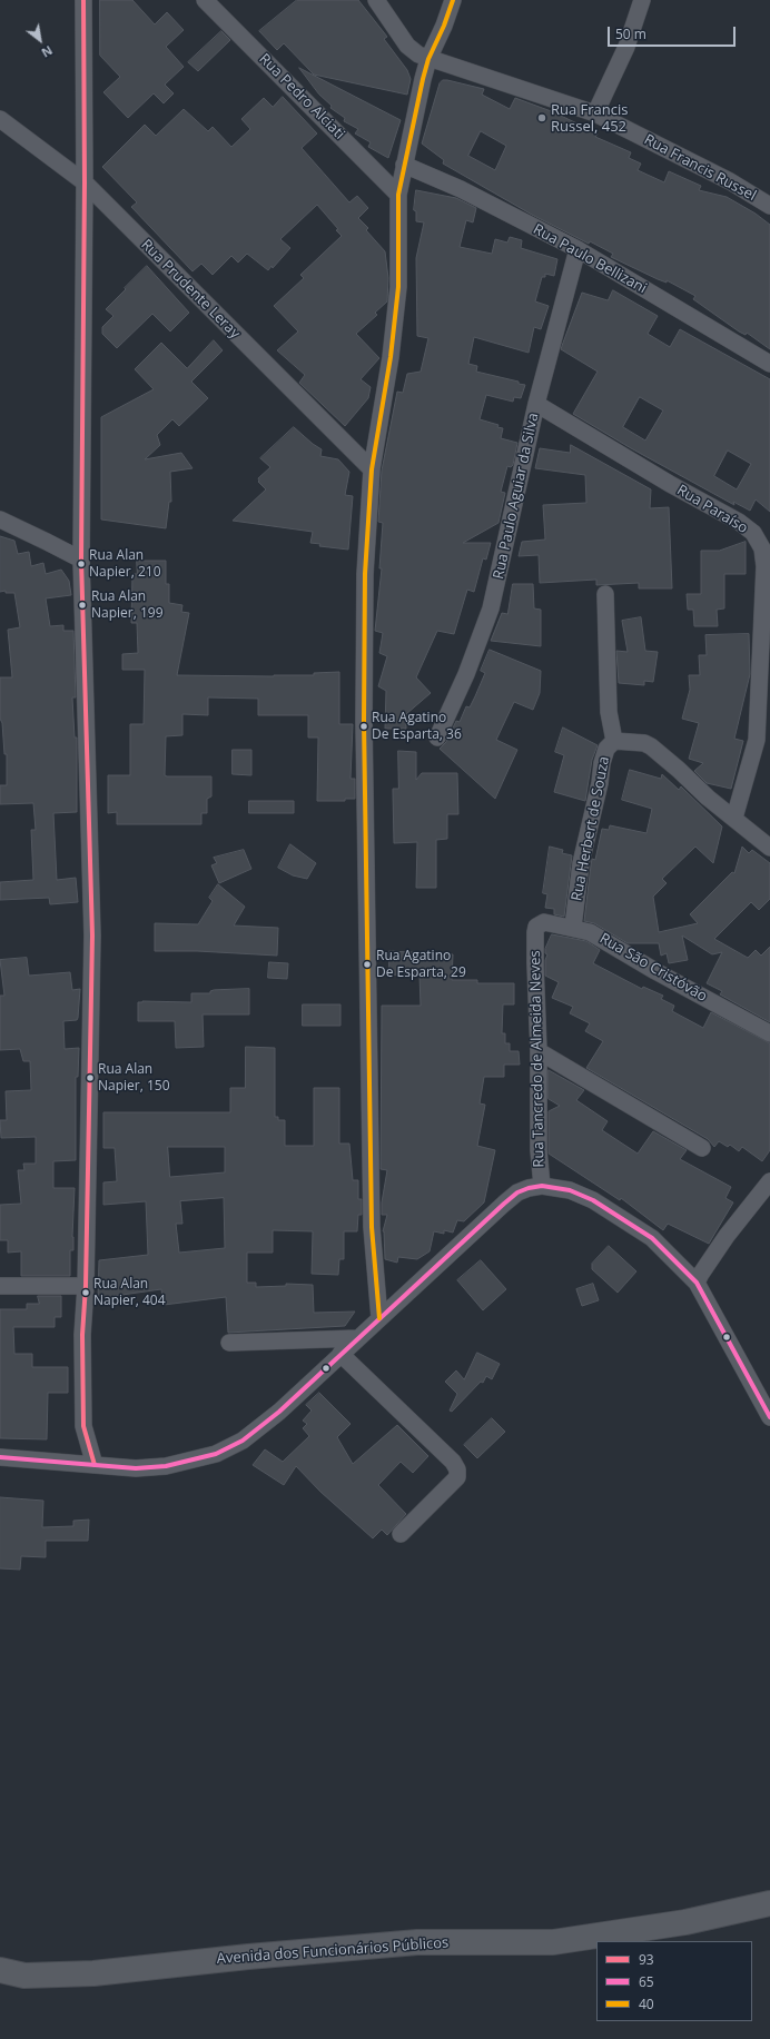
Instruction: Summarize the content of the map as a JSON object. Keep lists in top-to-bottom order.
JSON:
{
  "streets": {
    "street": [
      "Rua Pedro Alciati",
      "Rua Francis Russel",
      "Rua Paulo Bellizani",
      "Rua Prudente Leray",
      "Rua Paulo Aguiar da Silva",
      "Rua Paraíso",
      "Rua Herbert de Souza",
      "Rua São Cristóvão",
      "Rua Tancredo de Almeida Neves",
      "Avenida dos Funcionários Públicos"
    ]
  },
  "crossings": [
    ["Rua Paulo Bellizani", "Rua Paulo Aguiar da Silva"],
    ["Rua Paulo Aguiar da Silva", "Rua Paraíso"],
    ["Rua Paraíso", "Rua Herbert de Souza"],
    ["Rua Herbert de Souza", "Rua São Cristóvão"],
    ["Rua São Cristóvão", "Rua Tancredo de Almeida Neves"]
  ],
  "places": [
    "Rua Francis Russel, 452",
    "Rua Alan Napier, 210",
    "Rua Alan Napier, 199",
    "Rua Agatino De Esparta, 36",
    "Rua Agatino De Esparta, 29",
    "Rua Alan Napier, 150",
    "Rua Alan Napier, 404"
  ],
  "lines": ["transit line 93", "transit line 40", "transit line 65"],
  "legend": ["93", "65", "40"],
  "scale_bar": "50 m",
  "north": "bottom right"
}
